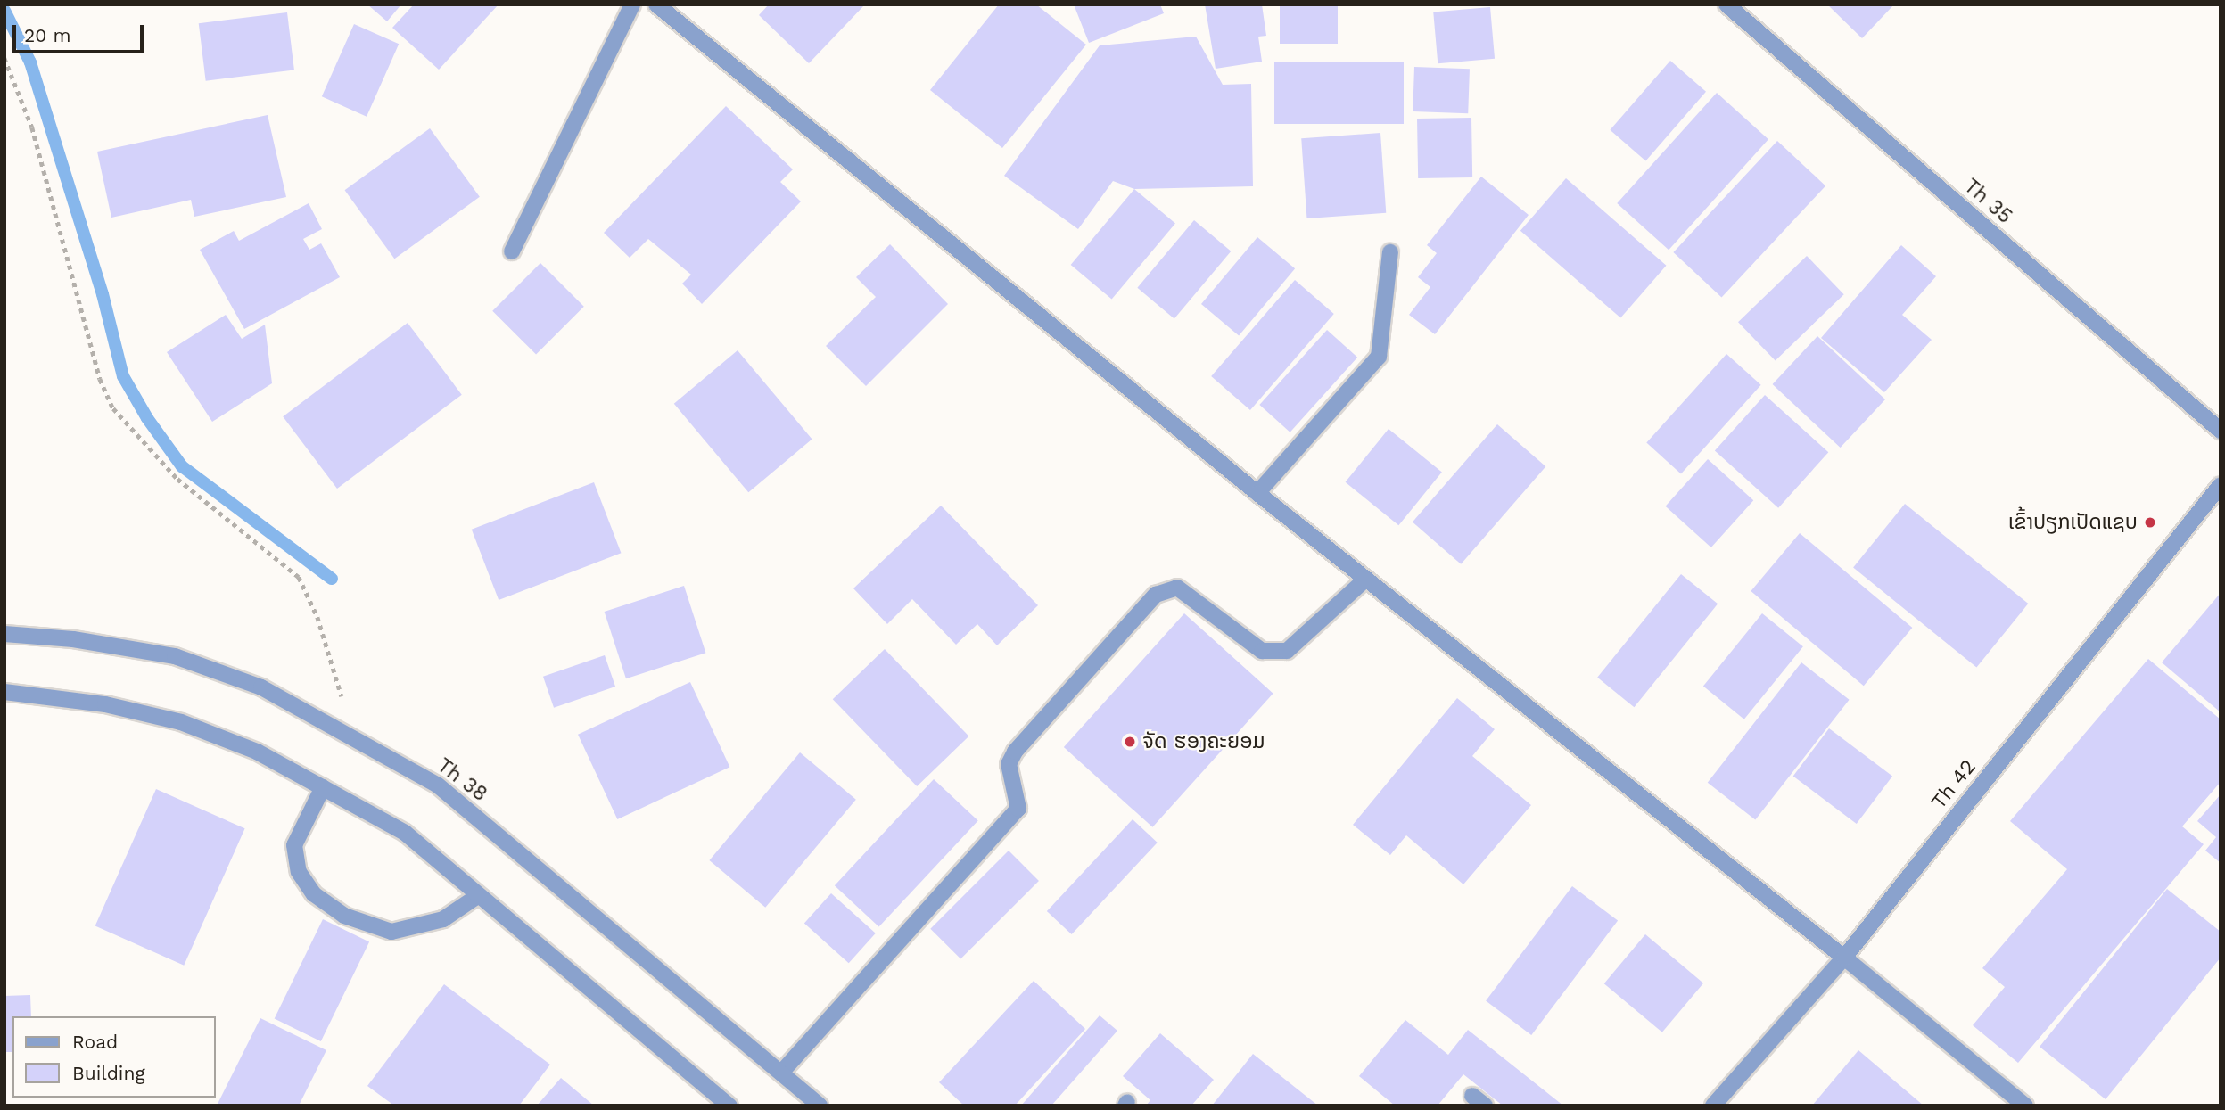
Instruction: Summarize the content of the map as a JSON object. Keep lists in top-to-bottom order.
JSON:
{
  "streets": {
    "street": ["Th 35", "Th 38", "Th 42"]
  },
  "places": ["ເຂົ້າປຽກເປັດແຊບ", "ຈັດ ຮອງຄະຍອມ"],
  "legend": ["Road", "Building"],
  "scale_bar": "20 m"
}
